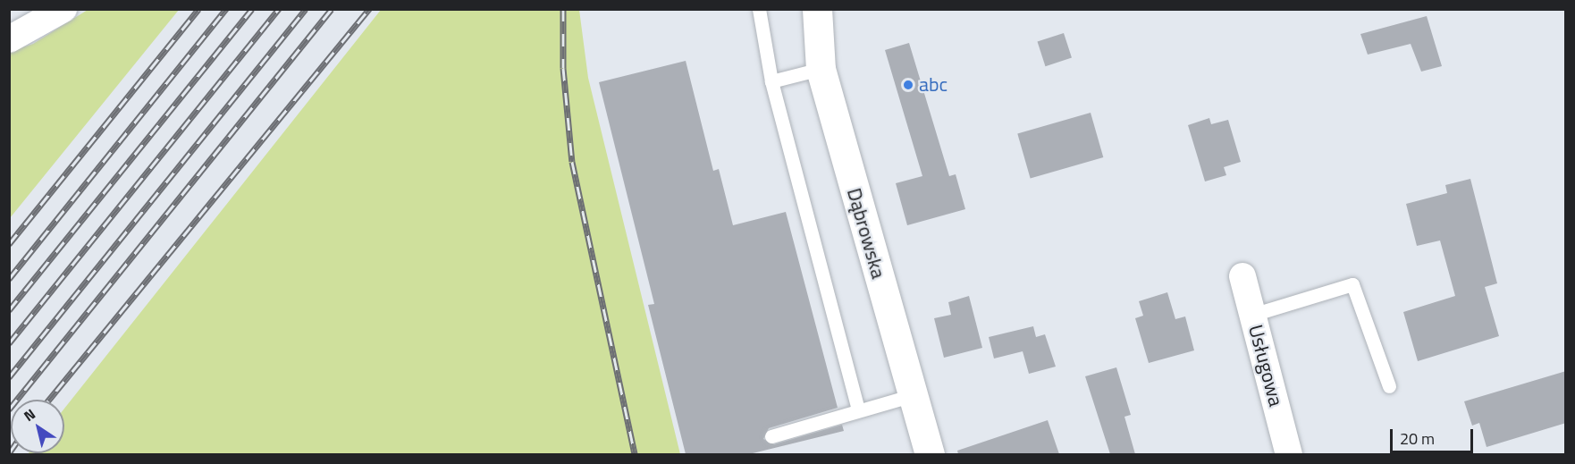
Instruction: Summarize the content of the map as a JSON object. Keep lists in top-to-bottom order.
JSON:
{
  "streets": {
    "street": ["Dąbrowska", "Usługowa"]
  },
  "places": ["abc"],
  "scale_bar": "20 m",
  "north": "top left"
}
